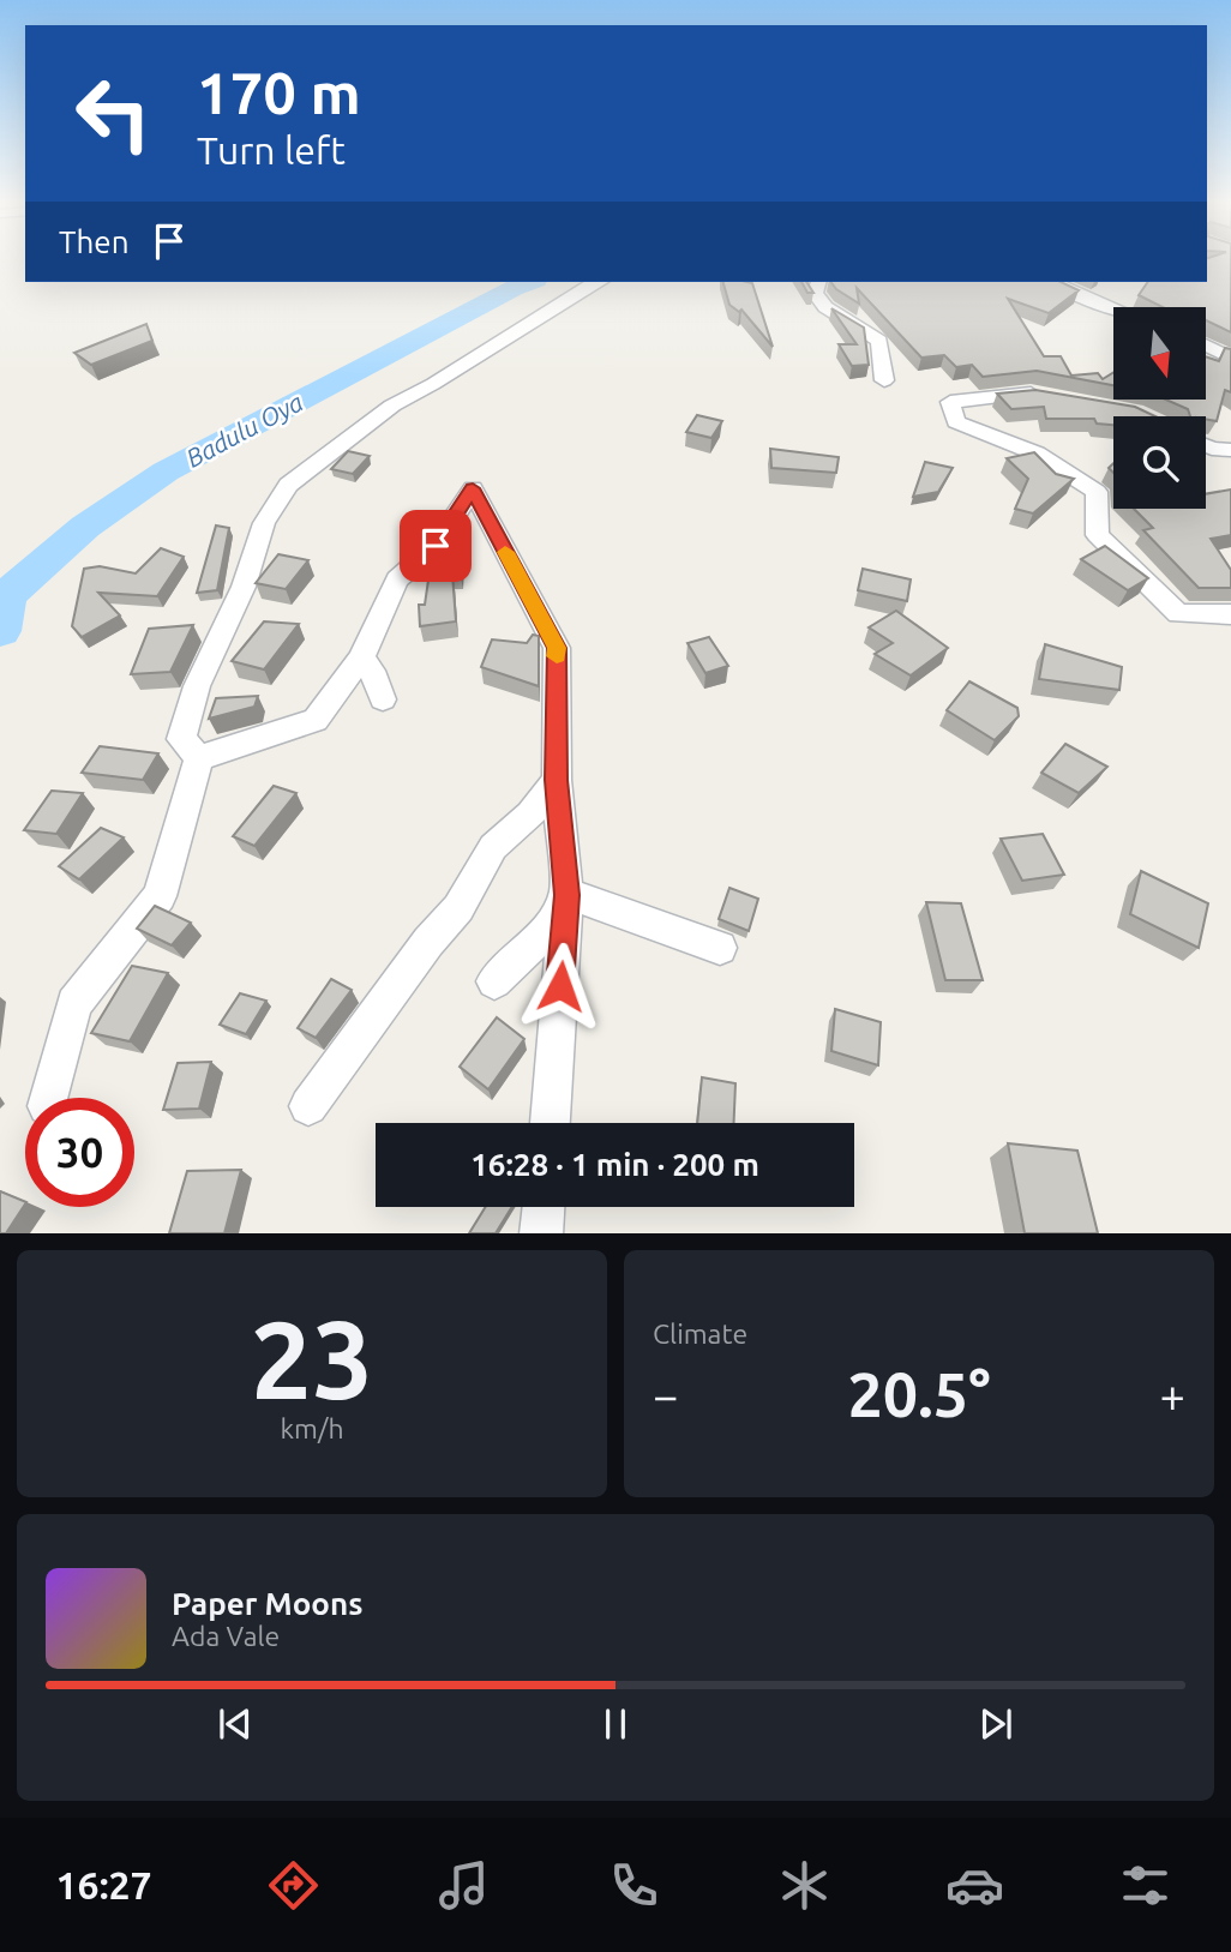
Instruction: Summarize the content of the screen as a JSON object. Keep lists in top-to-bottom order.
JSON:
{
  "water": ["Badulu Oya"],
  "north": "bottom",
  "page": {
    "turn": ["170 m", "Turn left"],
    "then": "Then",
    "limit": "30",
    "trip": "16:28 · 1 min · 200 m",
    "tile": [
      ["23", "km/h"],
      "Climate"
    ],
    "heat": ["−", "20.5°", "+"],
    "song": ["Paper Moons", "Ada Vale"],
    "tabs": "16:27"
  }
}
